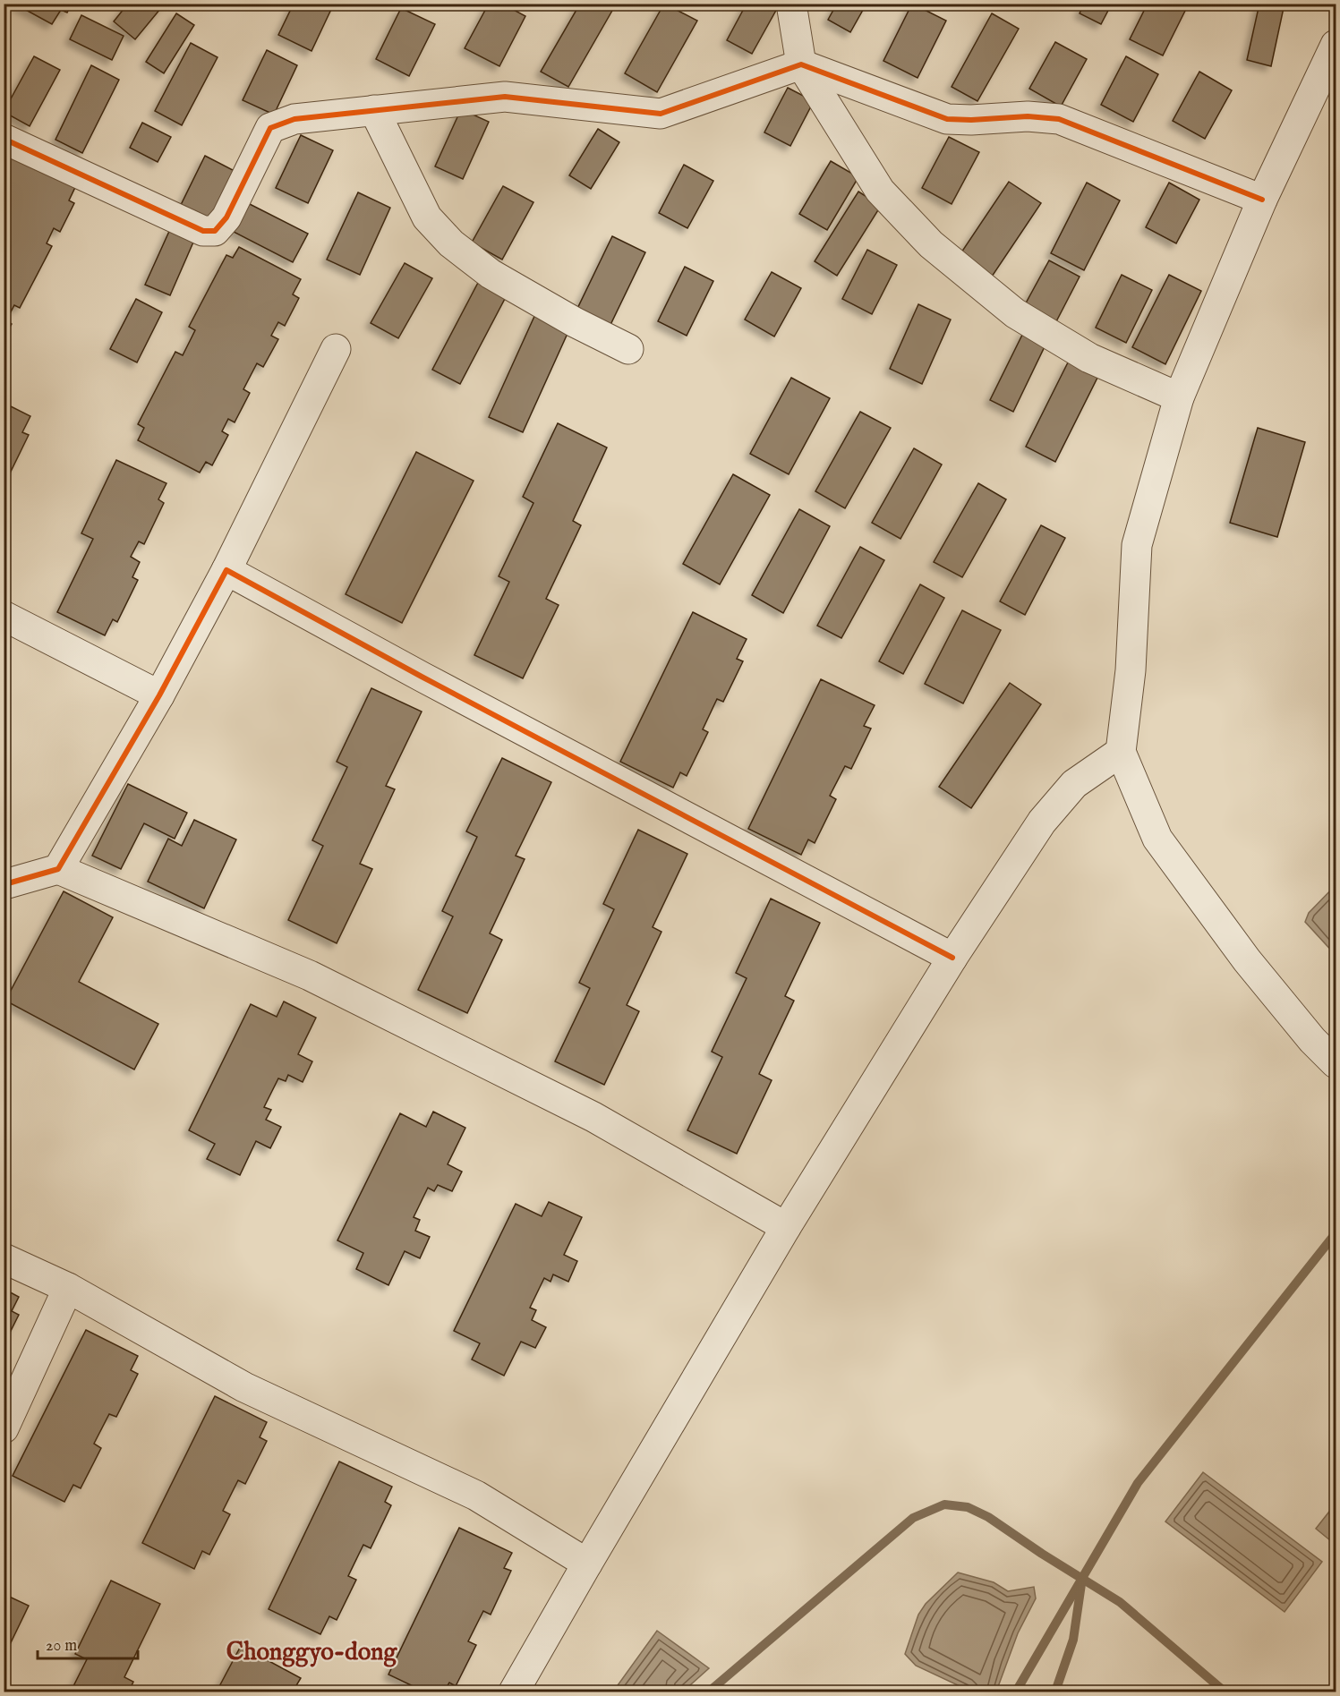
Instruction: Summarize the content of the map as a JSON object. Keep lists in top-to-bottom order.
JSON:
{
  "districts": ["Chonggyo-dong"],
  "scale_bar": "20 m"
}
